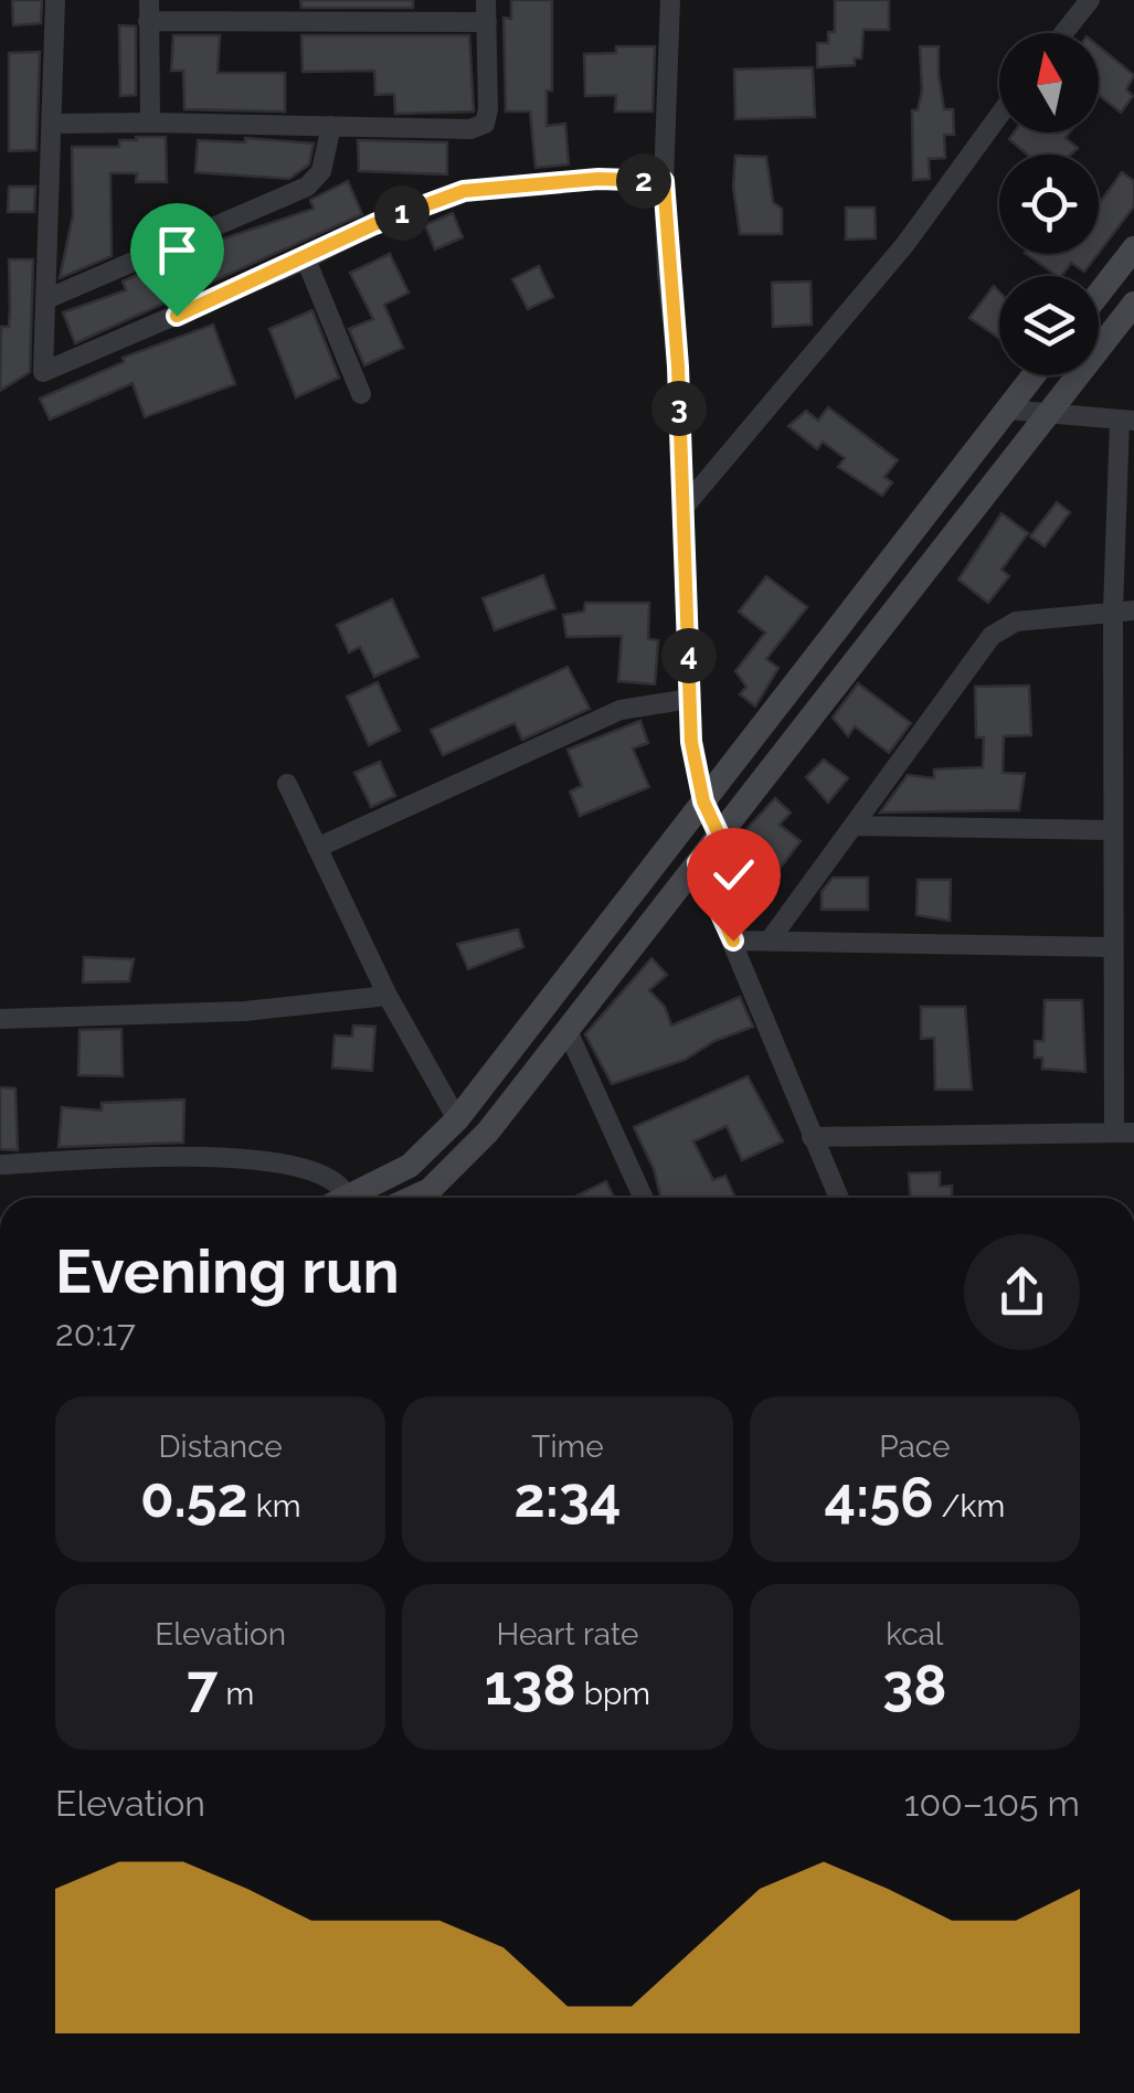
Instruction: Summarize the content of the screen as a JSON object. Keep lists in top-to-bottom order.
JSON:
{
  "north": "top",
  "page": {
    "pins": [
      "2",
      "1",
      "3",
      "4"
    ],
    "heading": ["Evening run", "20:17"],
    "stats": [
      ["Distance", "0.52 km"],
      ["Time", "2:34"],
      ["Pace", "4:56 /km"],
      ["Elevation", "7 m"],
      ["Heart rate", "138 bpm"],
      ["kcal", "38"]
    ],
    "chart": ["Elevation", "100–105 m"]
  }
}
